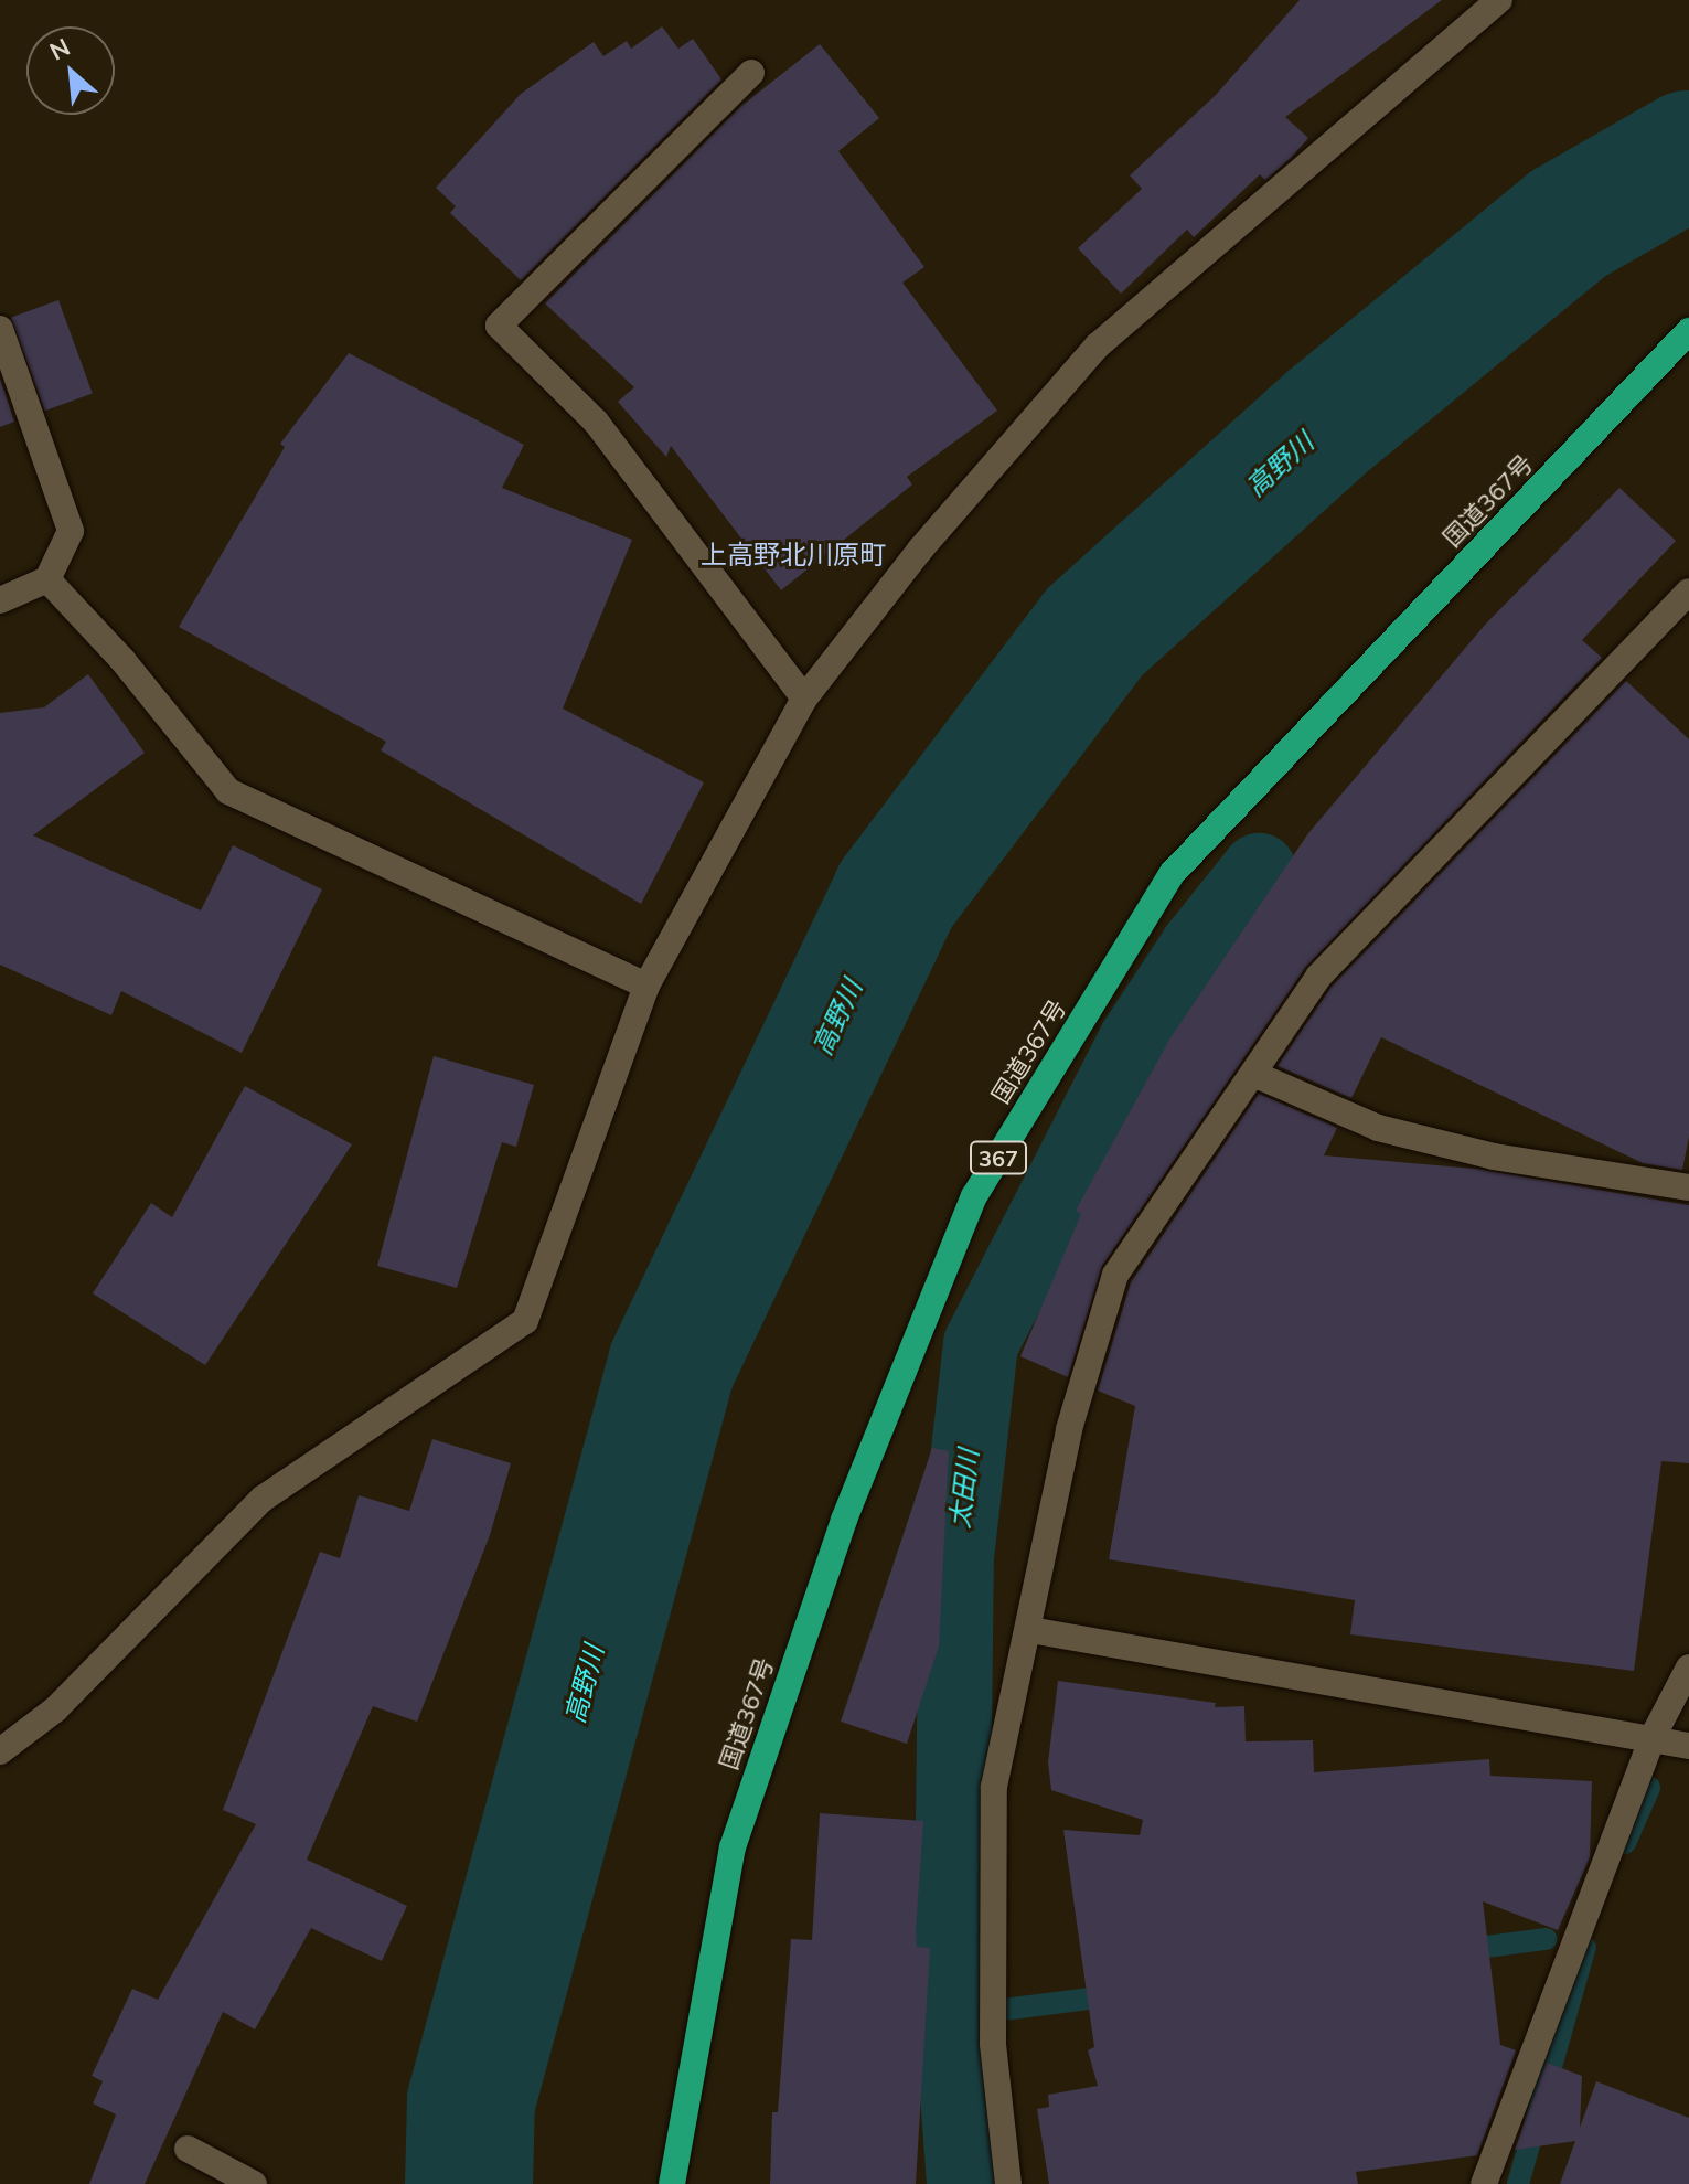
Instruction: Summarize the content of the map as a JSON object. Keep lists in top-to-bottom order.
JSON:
{
  "streets": {
    "highway": ["国道367号", "367"]
  },
  "districts": ["上高野北川原町"],
  "water": ["高野川", "太田川"],
  "north": "top left"
}
